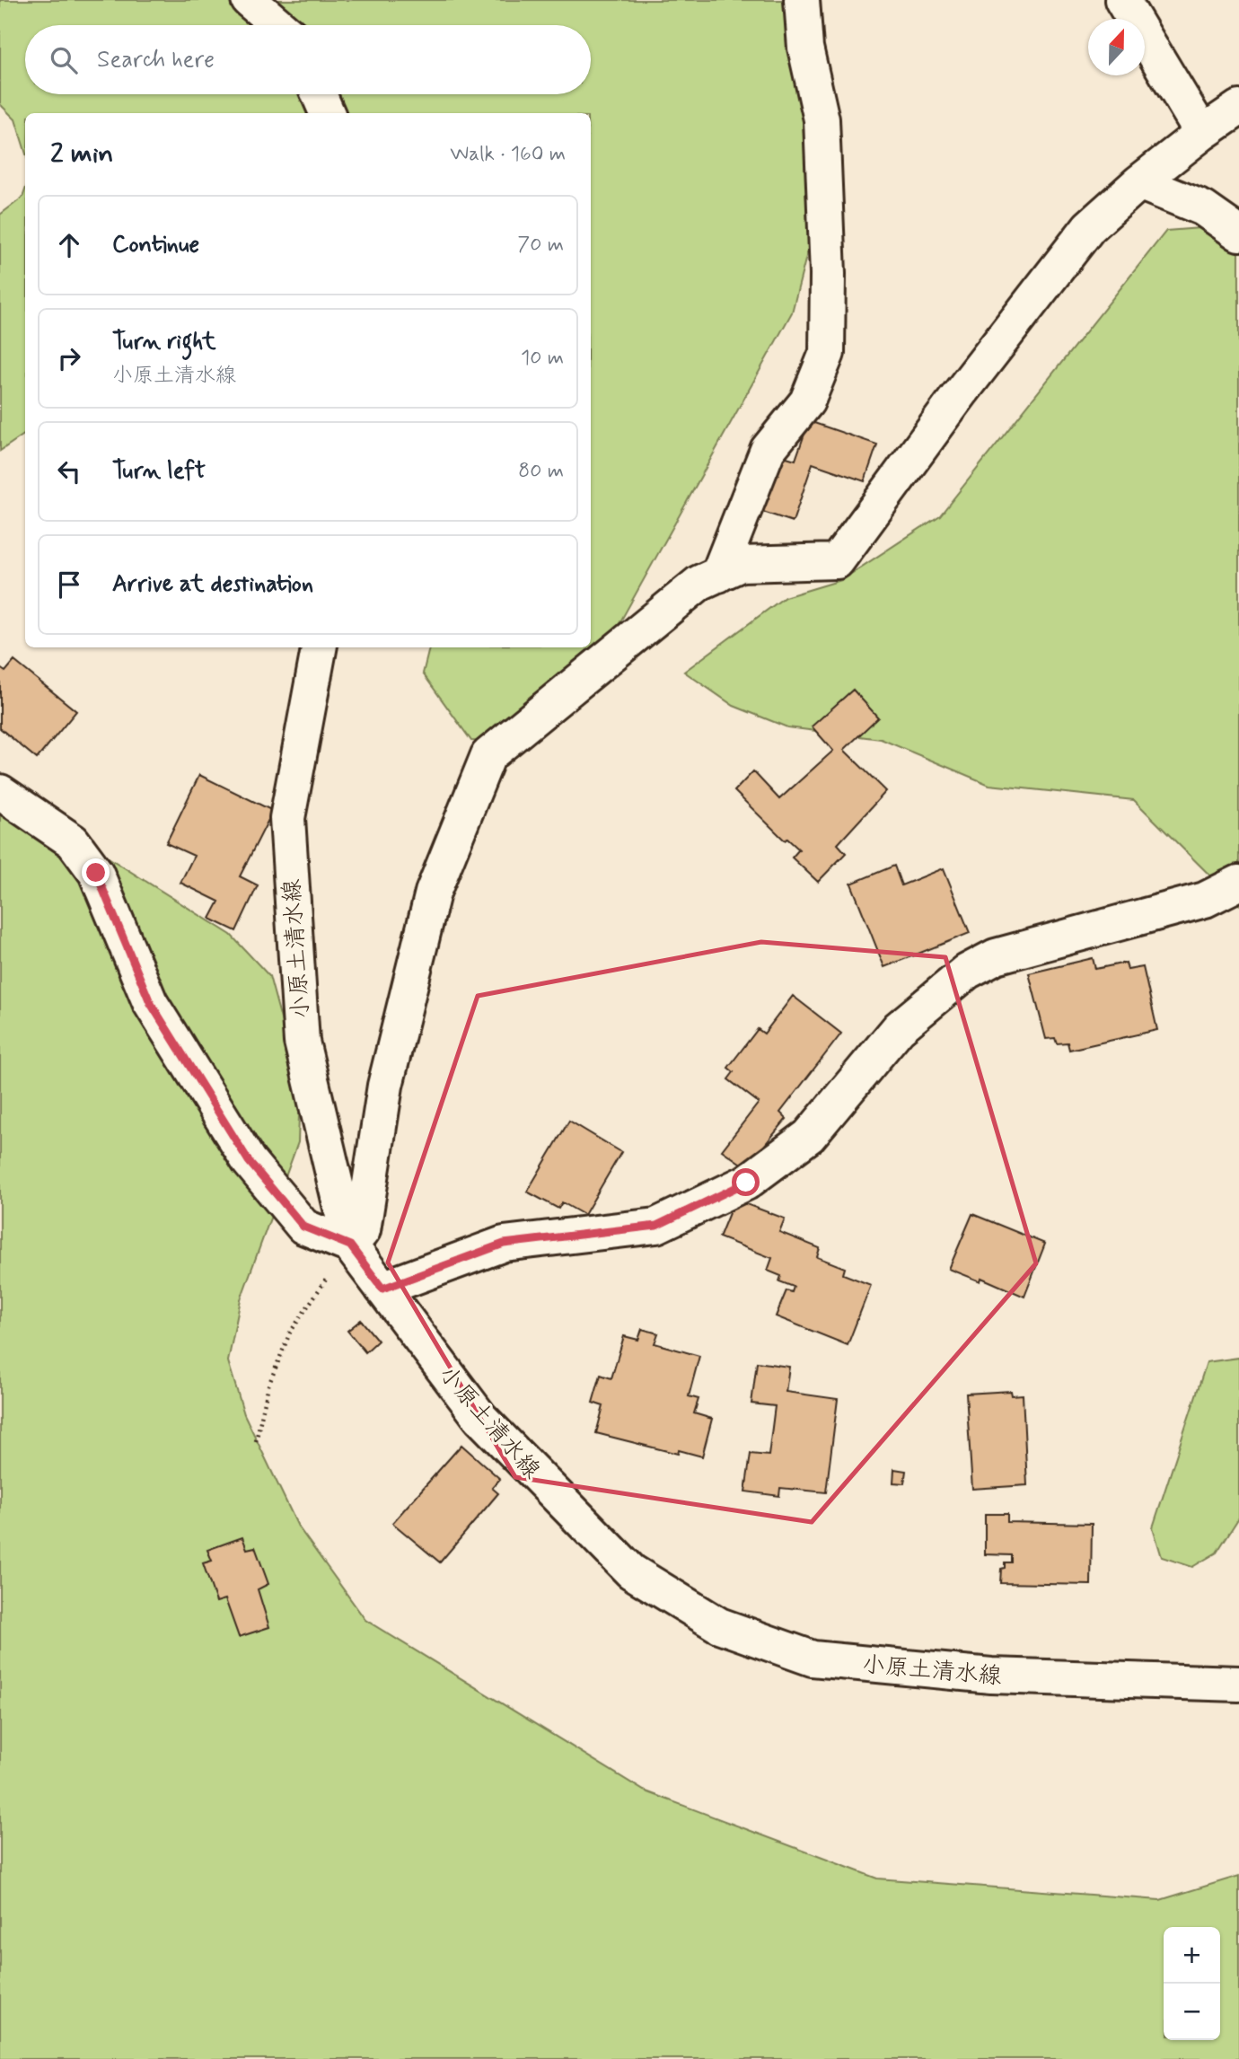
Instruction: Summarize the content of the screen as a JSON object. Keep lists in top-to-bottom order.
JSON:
{
  "streets": {
    "street": ["小原土清水線"]
  },
  "north": "top",
  "page": {
    "search": "Search here",
    "heading": ["2 min", "Walk · 160 m"],
    "list": [
      ["Continue", "70 m"],
      ["Turn right", "小原土清水線", "10 m"],
      ["Turn left", "80 m"],
      "Arrive at destination"
    ],
    "map_buttons": ["+", "−"]
  }
}
